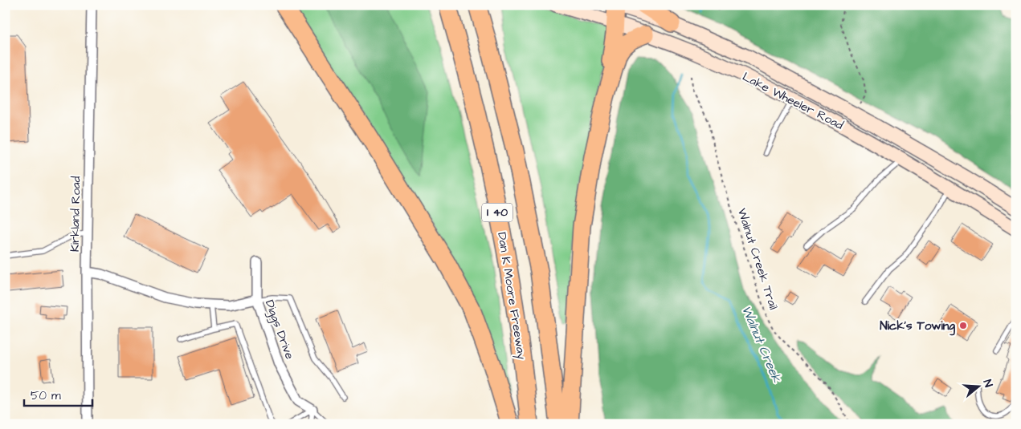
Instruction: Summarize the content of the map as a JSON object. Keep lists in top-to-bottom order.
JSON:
{
  "streets": {
    "highway": ["I 40", "Dan K Moore Freeway"],
    "main road": ["Lake Wheeler Road"],
    "street": ["Kirkland Road", "Diggs Drive"],
    "path": ["Walnut Creek Trail"]
  },
  "crossings": [
    ["Kirkland Road", "Diggs Drive"]
  ],
  "water": ["Walnut Creek"],
  "places": ["Nick's Towing"],
  "scale_bar": "50 m",
  "north": "right"
}
